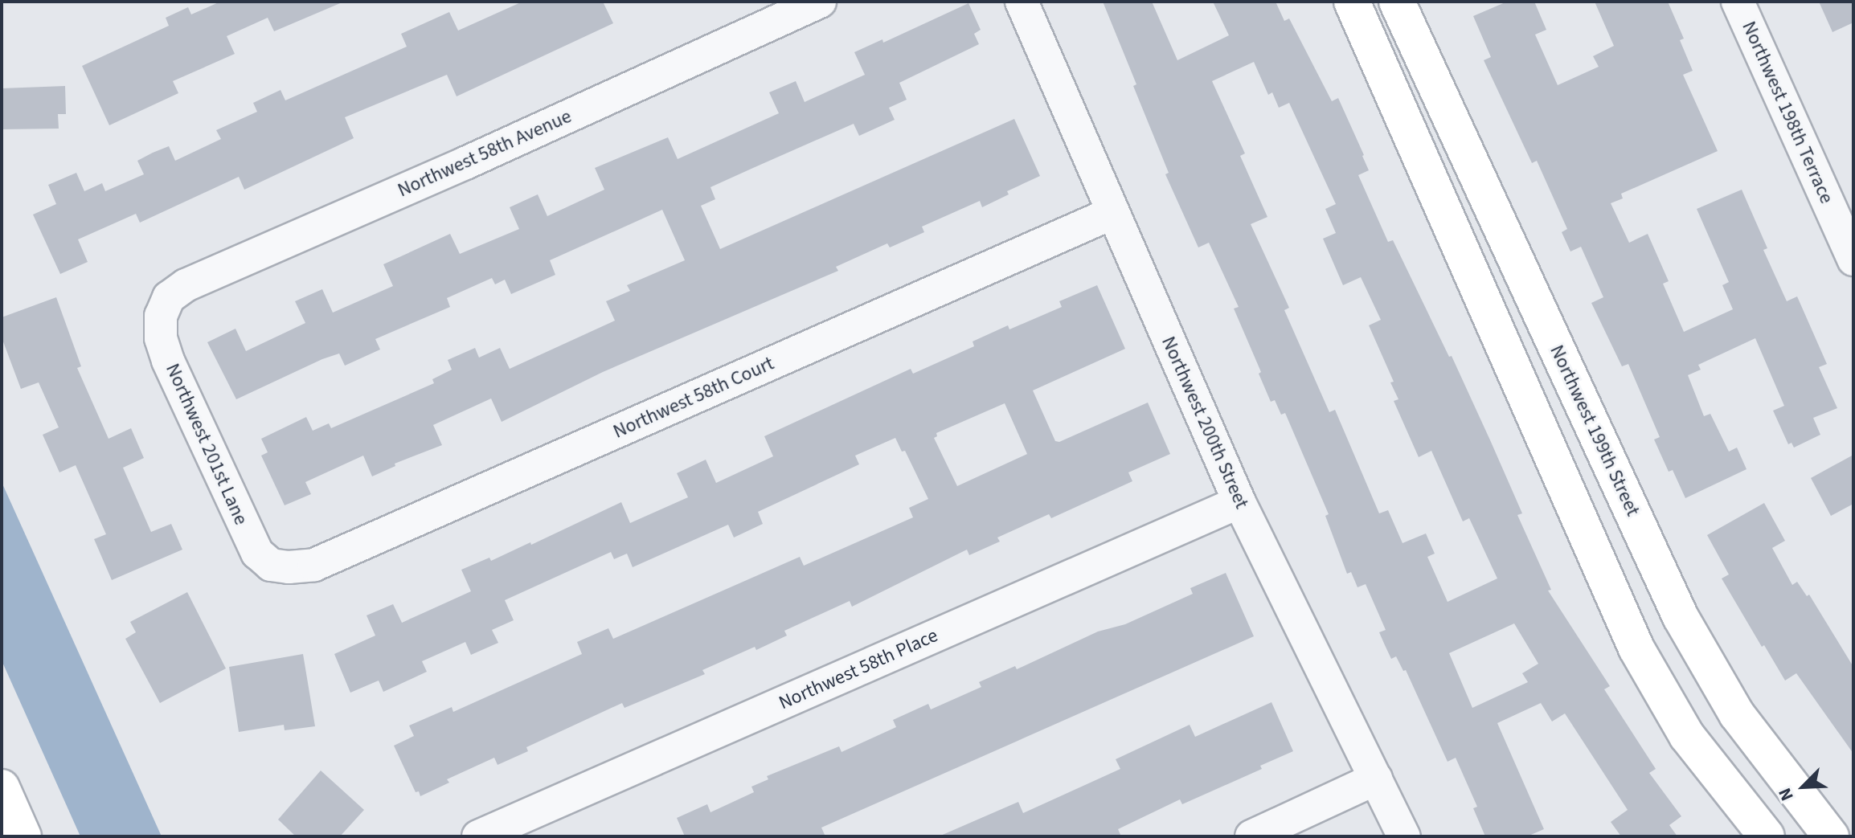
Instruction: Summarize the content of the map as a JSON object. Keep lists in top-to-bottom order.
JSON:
{
  "streets": {
    "street": [
      "Northwest 198th Terrace",
      "Northwest 58th Avenue",
      "Northwest 58th Court",
      "Northwest 200th Street",
      "Northwest 199th Street",
      "Northwest 201st Lane",
      "Northwest 58th Place"
    ]
  },
  "crossings": [
    ["Northwest 58th Avenue", "Northwest 201st Lane"],
    ["Northwest 58th Court", "Northwest 200th Street"],
    ["Northwest 58th Court", "Northwest 201st Lane"],
    ["Northwest 200th Street", "Northwest 58th Place"]
  ],
  "north": "bottom left"
}
